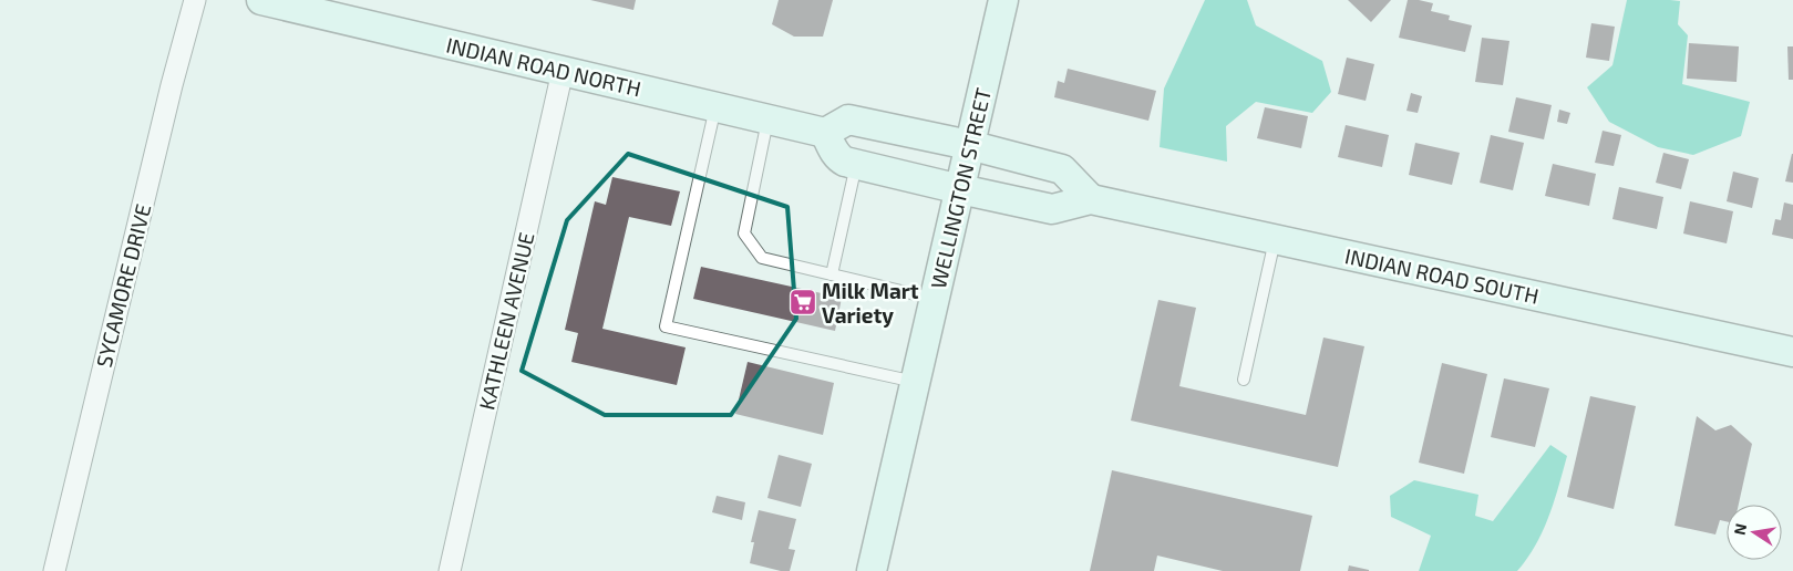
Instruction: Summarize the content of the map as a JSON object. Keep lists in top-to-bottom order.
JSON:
{
  "streets": {
    "main road": ["INDIAN ROAD NORTH", "WELLINGTON STREET", "INDIAN ROAD SOUTH"],
    "street": ["SYCAMORE DRIVE", "KATHLEEN AVENUE"]
  },
  "crossings": [
    ["INDIAN ROAD NORTH", "KATHLEEN AVENUE"],
    ["WELLINGTON STREET", "INDIAN ROAD SOUTH"]
  ],
  "places": {
    "supermarket": ["Milk Mart Variety"]
  },
  "north": "left"
}
